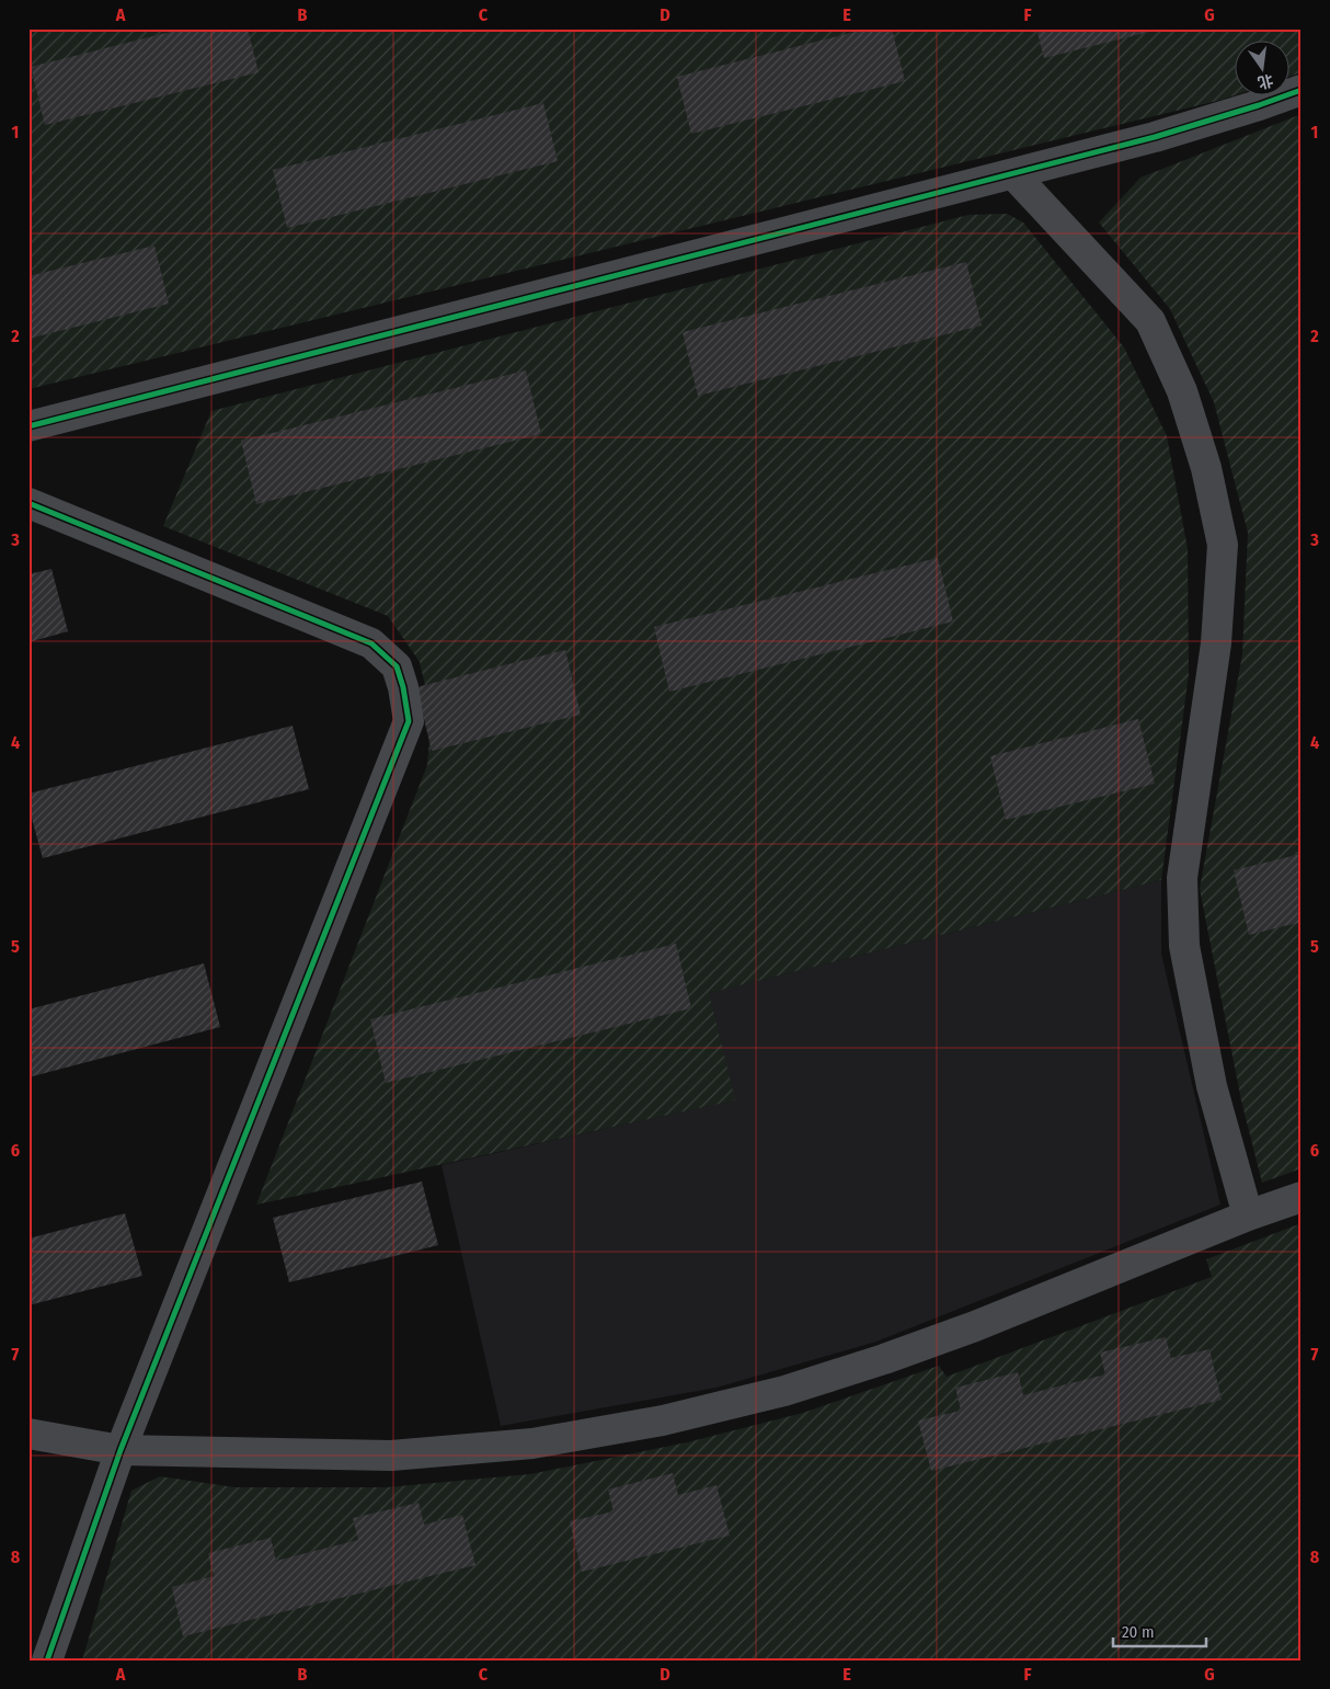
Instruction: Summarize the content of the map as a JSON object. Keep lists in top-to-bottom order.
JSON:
{
  "scale_bar": "20 m",
  "north": "bottom",
  "grid": {
    "columns": [
      "A",
      "B",
      "C",
      "D",
      "E",
      "F",
      "G"
    ],
    "rows": [
      "1",
      "2",
      "3",
      "4",
      "5",
      "6",
      "7",
      "8"
    ]
  }
}
